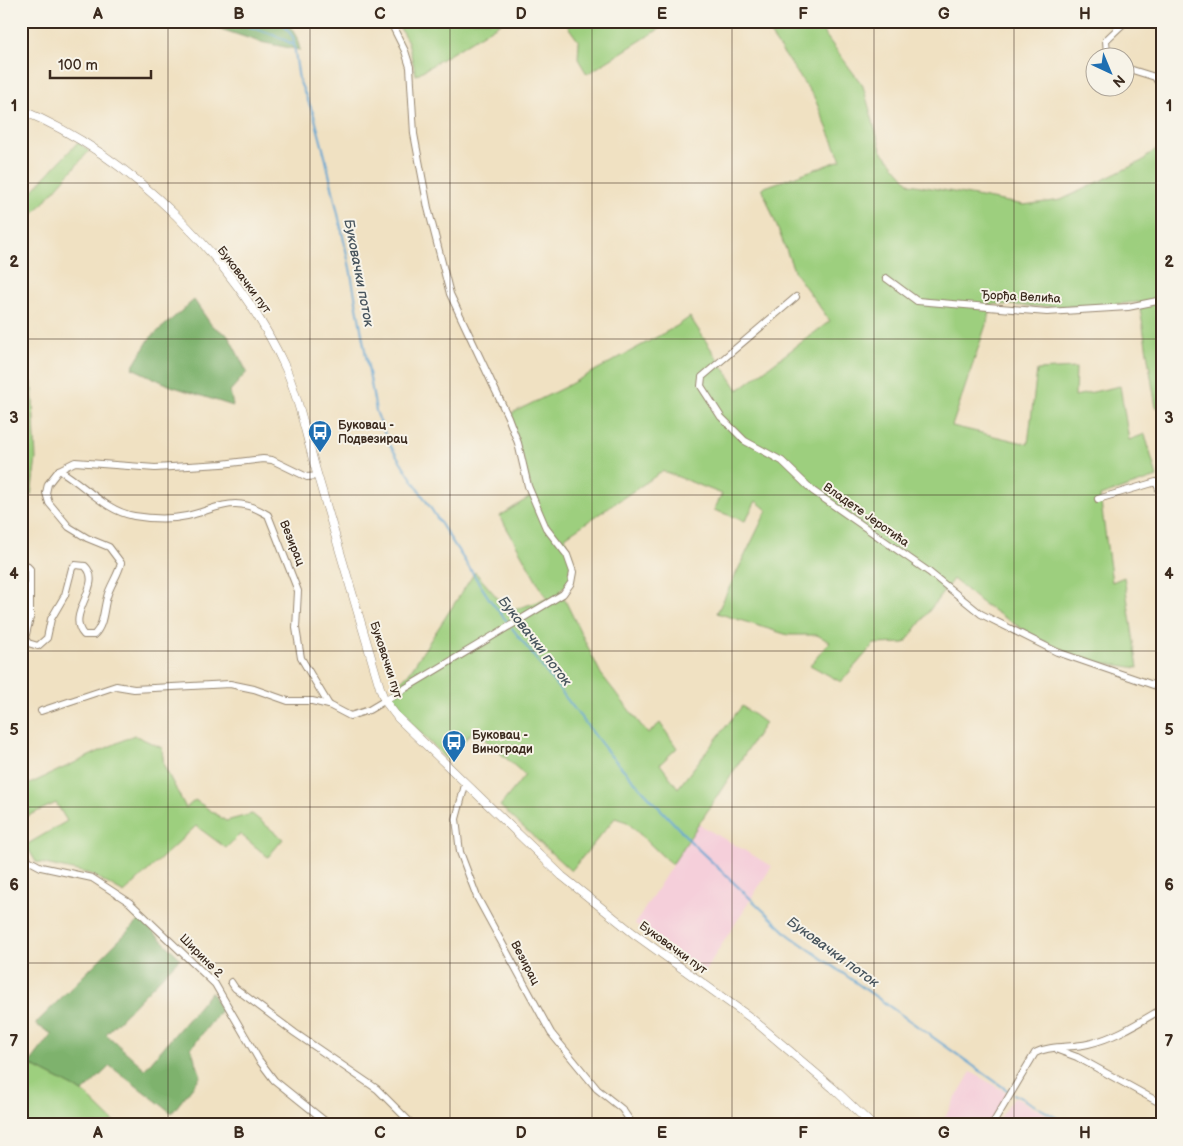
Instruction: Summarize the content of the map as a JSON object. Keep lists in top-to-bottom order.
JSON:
{
  "streets": {
    "street": [
      "Буковачки пут",
      "Ђорђа Велића",
      "Владете Јеротића",
      "Везирац",
      "Ширине 2"
    ]
  },
  "crossings": [
    ["Буковачки пут", "Везирац"]
  ],
  "water": ["Буковачки поток"],
  "places": {
    "bus stop": ["Буковац - Подвезирац", "Буковац - Виногради"]
  },
  "scale_bar": "100 m",
  "north": "bottom right",
  "grid": {
    "columns": [
      "A",
      "B",
      "C",
      "D",
      "E",
      "F",
      "G",
      "H"
    ],
    "rows": [
      "1",
      "2",
      "3",
      "4",
      "5",
      "6",
      "7"
    ]
  }
}
